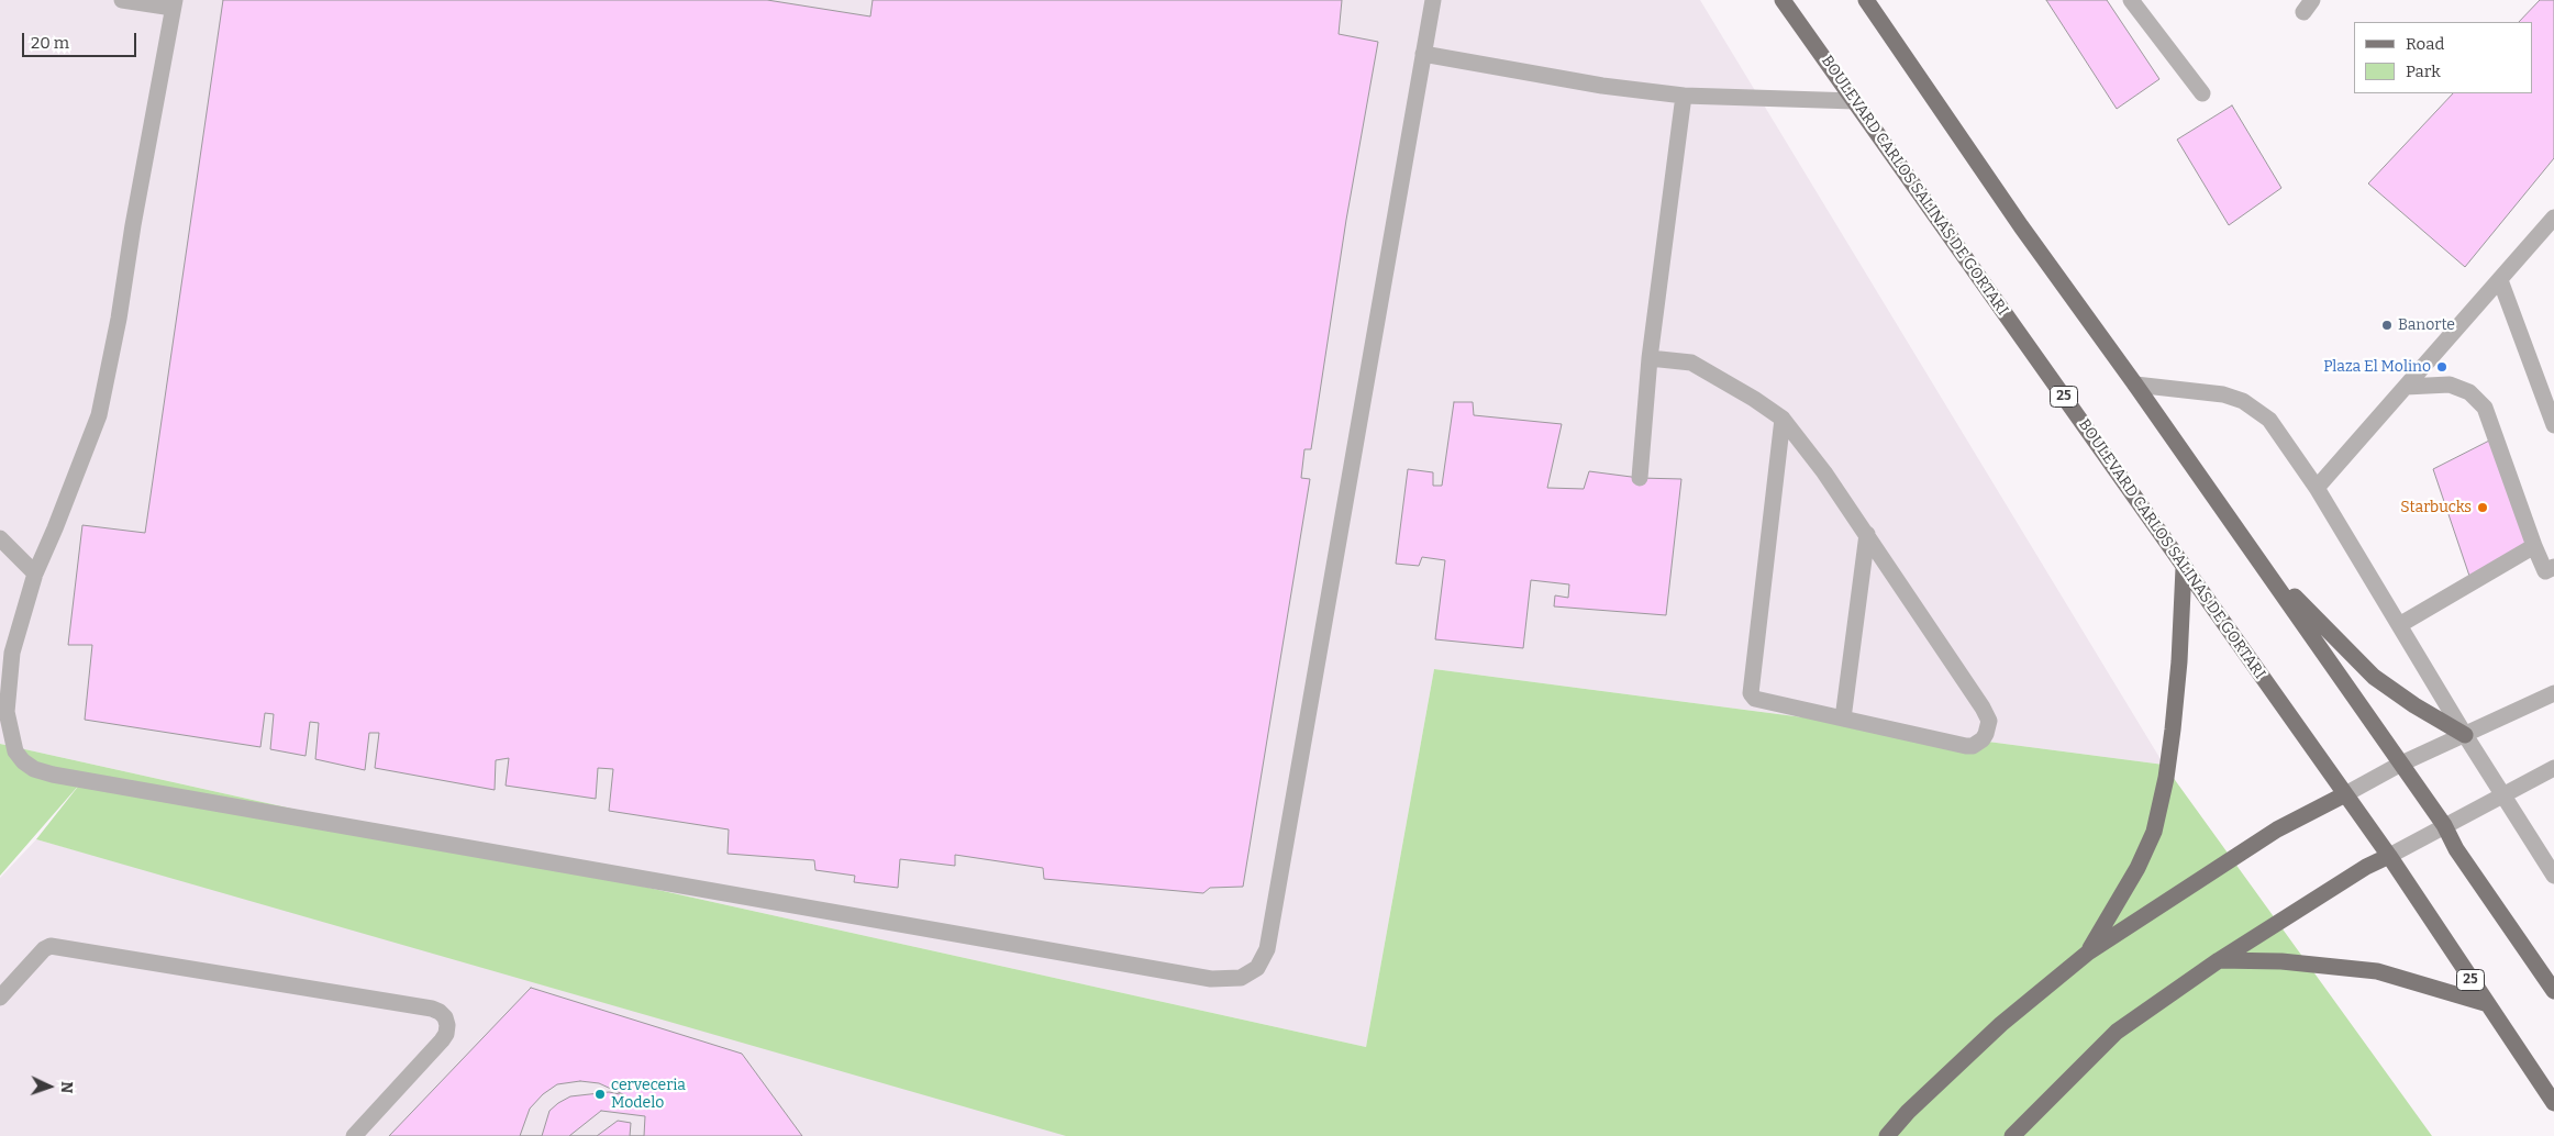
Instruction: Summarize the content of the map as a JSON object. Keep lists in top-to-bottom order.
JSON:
{
  "streets": {
    "main road": ["BOULEVARD CARLOS SALINAS DE GORTARI", "25"]
  },
  "places": [
    "Banorte",
    "Plaza El Molino",
    "Starbucks",
    "cerveceria Modelo"
  ],
  "legend": ["Road", "Park"],
  "scale_bar": "20 m",
  "north": "right"
}
